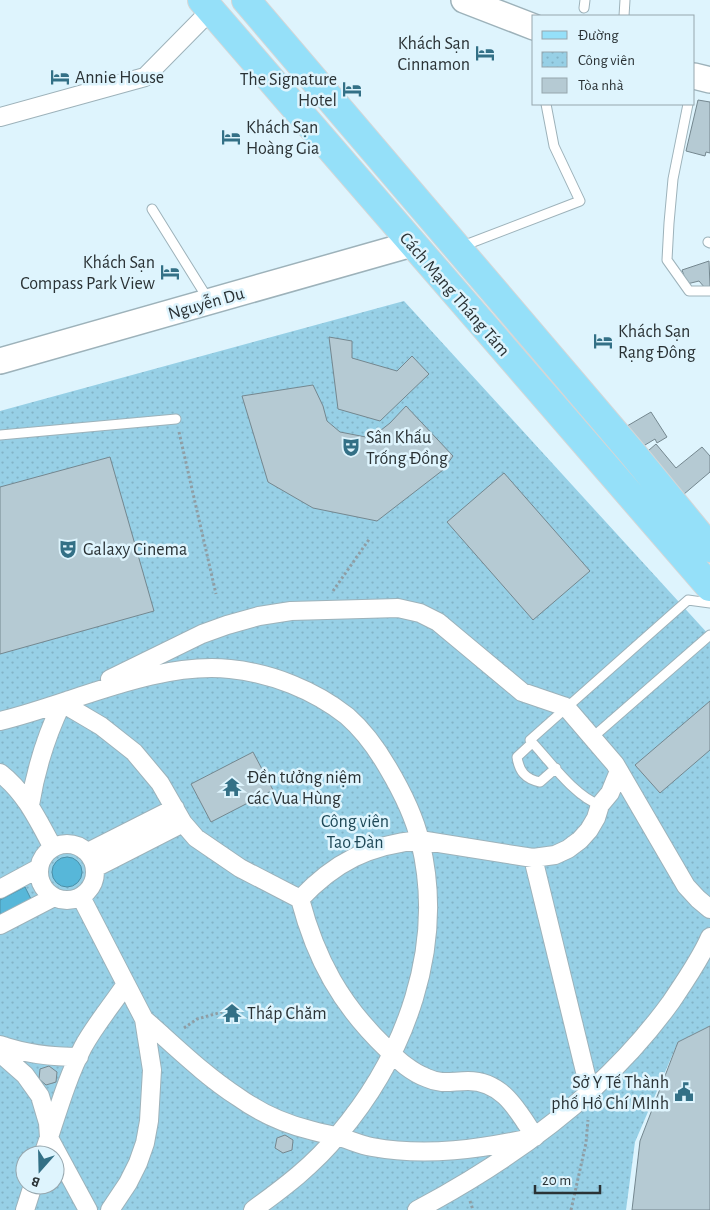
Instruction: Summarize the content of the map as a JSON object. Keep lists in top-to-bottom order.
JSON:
{
  "streets": {
    "main road": ["Cách Mạng Tháng Tám"],
    "street": ["Nguyễn Du"]
  },
  "crossings": [
    ["Cách Mạng Tháng Tám", "Nguyễn Du"]
  ],
  "parks": ["Công viên Tao Đàn"],
  "places": {
    "hotel": [
      "Khách Sạn Cinnamon",
      "Annie House",
      "The Signature Hotel",
      "Khách Sạn Hoàng Gia",
      "Khách Sạn Compass Park View",
      "Khách Sạn Rạng Đông"
    ],
    "theatre": ["Sân Khấu Trống Đồng", "Galaxy Cinema"],
    "temple": ["Đền tưởng niệm các Vua Hùng", "Tháp Chăm"],
    "public building": ["Sở Y Tế Thành phố Hồ Chí MInh"]
  },
  "legend": ["Đường", "Công viên", "Tòa nhà"],
  "scale_bar": "20 m",
  "north": "bottom"
}
